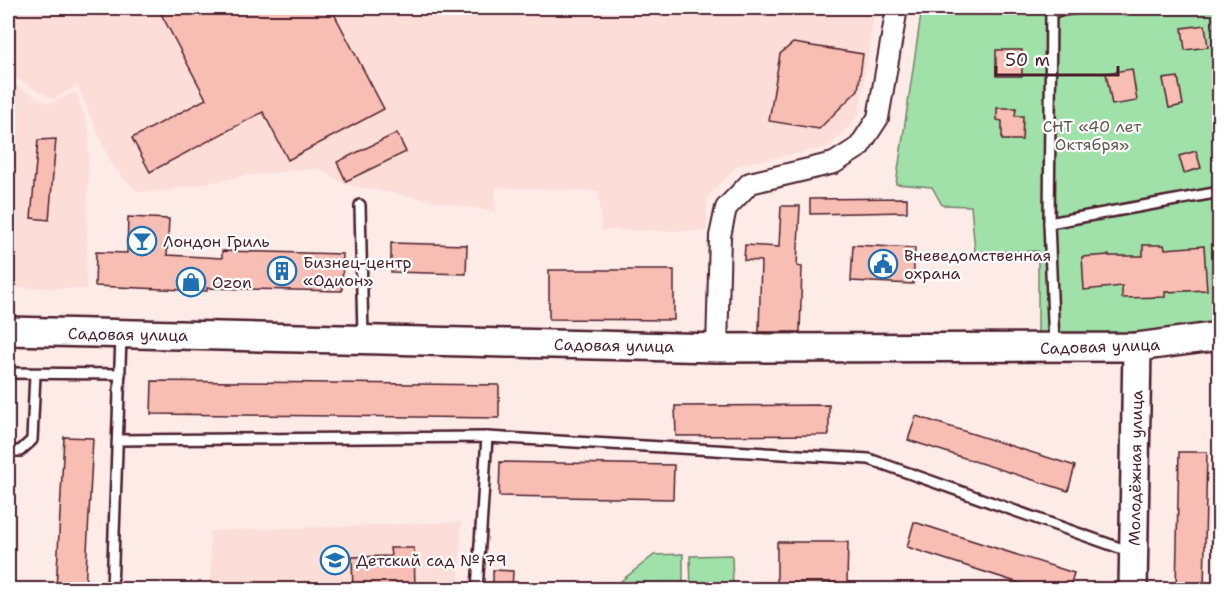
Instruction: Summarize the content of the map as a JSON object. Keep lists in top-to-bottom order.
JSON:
{
  "streets": {
    "street": ["Садовая улица", "Молодёжная улица"]
  },
  "crossings": [
    ["Садовая улица", "Молодёжная улица"]
  ],
  "parks": ["СНТ «40 лет Октября»"],
  "places": {
    "bar": ["Лондон Гриль"],
    "public building": ["Вневедомственная охрана"],
    "building": ["Бизнец-центр «Одион»"],
    "shop": ["Ozon"],
    "school or university": ["Детский сад № 79"]
  },
  "scale_bar": "50 m"
}
